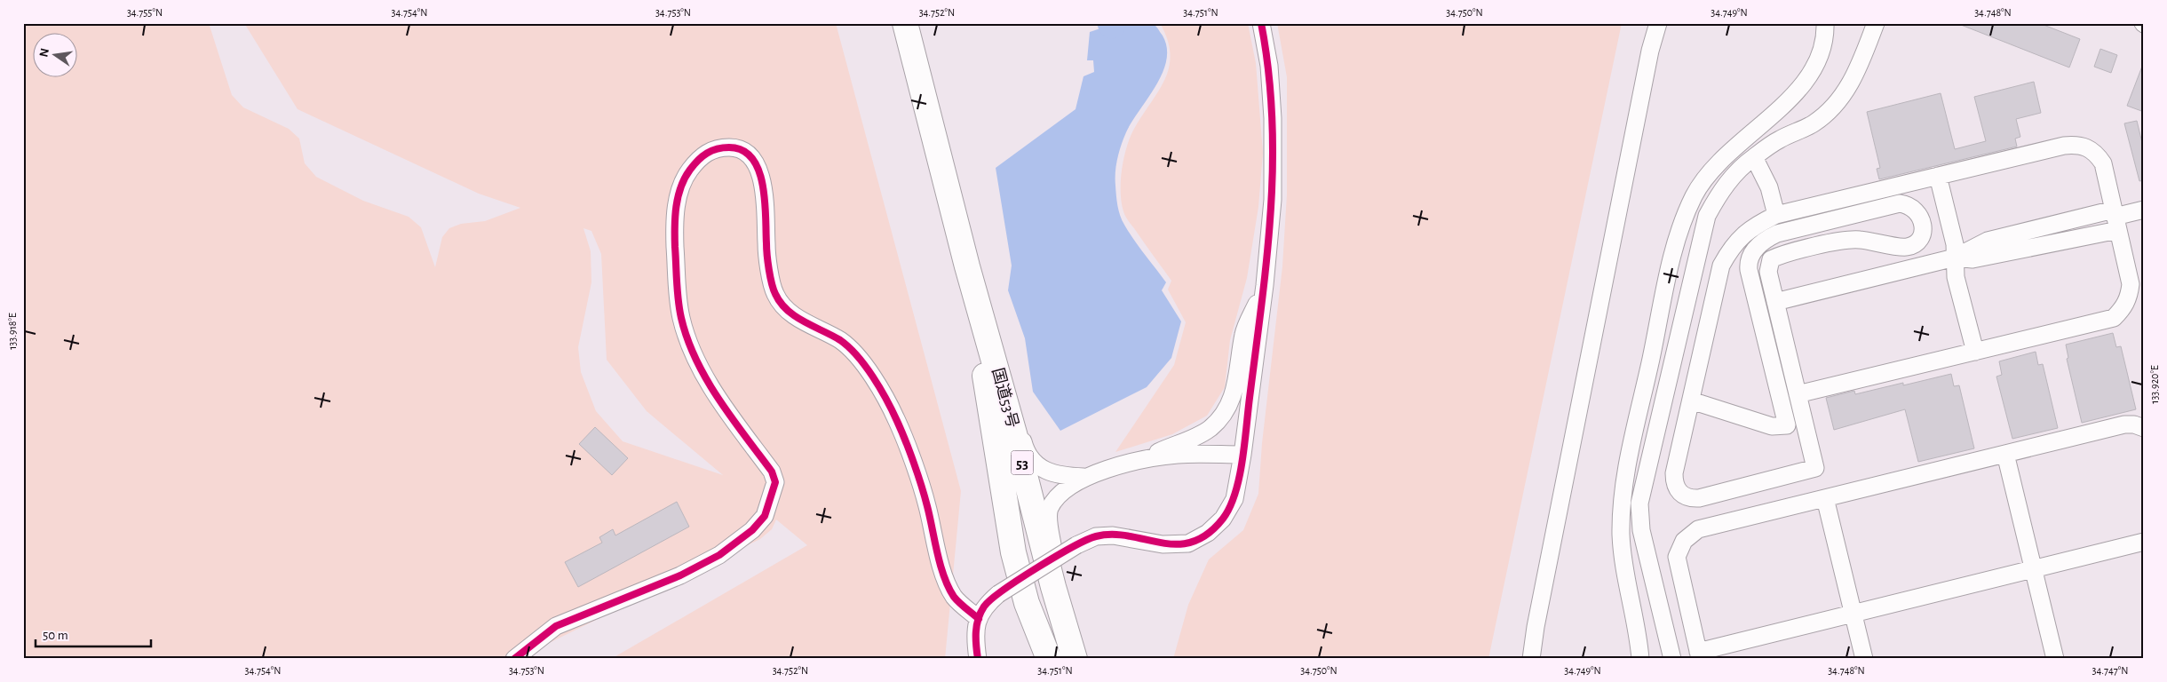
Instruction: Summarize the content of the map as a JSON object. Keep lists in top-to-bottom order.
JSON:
{
  "streets": {
    "highway": ["国道53号", "53"]
  },
  "scale_bar": "50 m",
  "north": "left",
  "coordinates": [
    "34.755°N",
    "34.754°N",
    "34.753°N",
    "34.752°N",
    "34.751°N",
    "34.750°N",
    "34.749°N",
    "34.748°N",
    "133.918°E",
    "133.920°E",
    "34.747°N"
  ]
}
